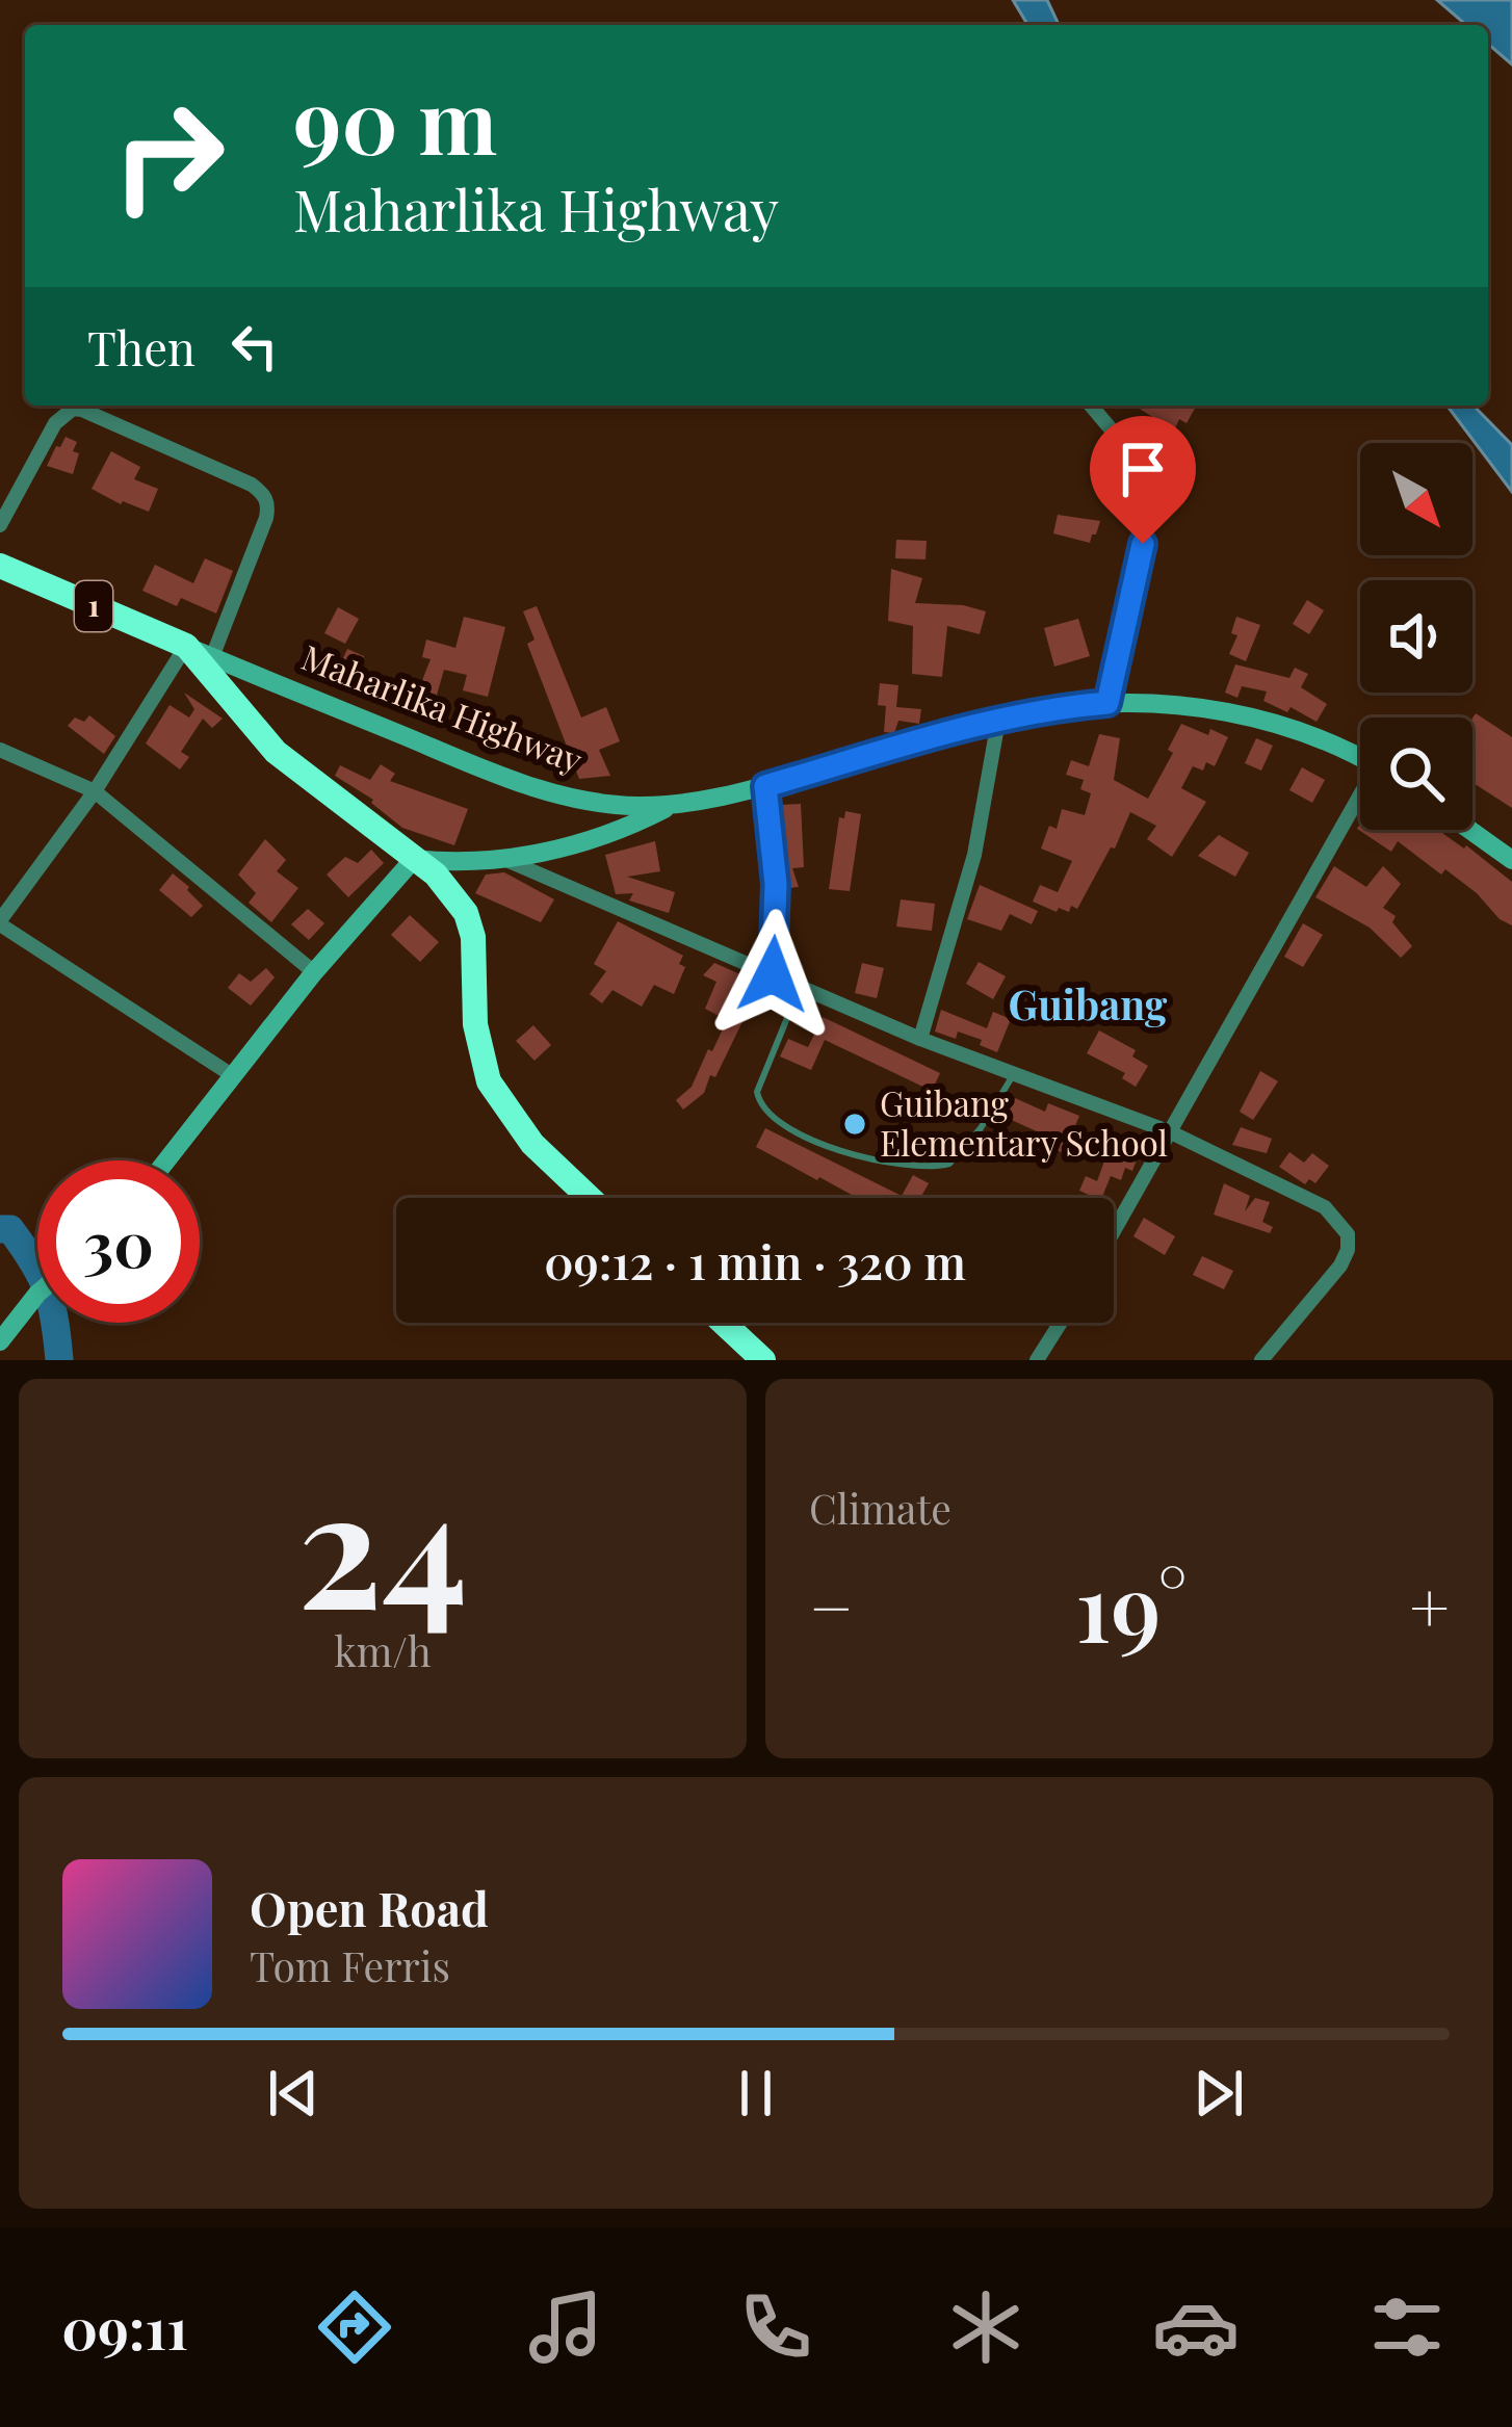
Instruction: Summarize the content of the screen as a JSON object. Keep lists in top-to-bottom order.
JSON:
{
  "streets": {
    "highway": ["1", "Maharlika Highway"]
  },
  "districts": ["Guibang"],
  "places": ["Guibang Elementary School"],
  "north": "bottom right",
  "page": {
    "turn": ["90 m", "Maharlika Highway"],
    "then": "Then",
    "limit": "30",
    "trip": "09:12 · 1 min · 320 m",
    "tile": [
      ["24", "km/h"],
      "Climate"
    ],
    "heat": ["−", "19°", "+"],
    "song": ["Open Road", "Tom Ferris"],
    "tabs": "09:11"
  }
}
